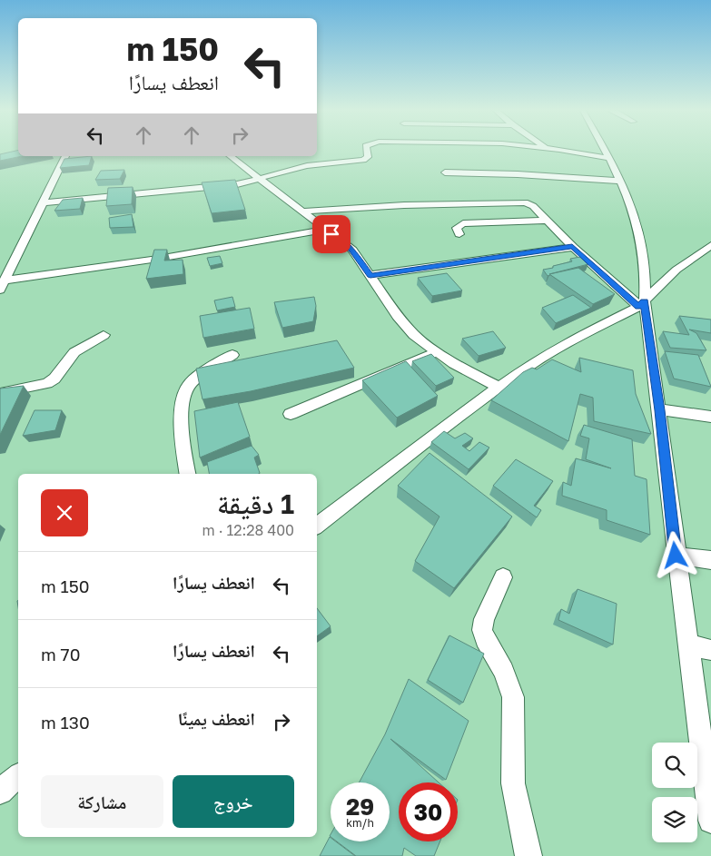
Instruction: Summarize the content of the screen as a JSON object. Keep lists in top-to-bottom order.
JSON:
{
  "page": {
    "turn": ["150 m", "انعطف يسارًا"],
    "heading": ["1 دقيقة", "400 m · 12:28"],
    "list": [
      {
        "name": "انعطف يسارًا",
        "value": "150 m"
      },
      {
        "name": "انعطف يسارًا",
        "value": "70 m"
      },
      {
        "name": "انعطف يمينًا",
        "value": "130 m"
      }
    ],
    "buttons": ["خروج", "مشاركة"],
    "speed": "29 km/h",
    "limit": "30"
  }
}
